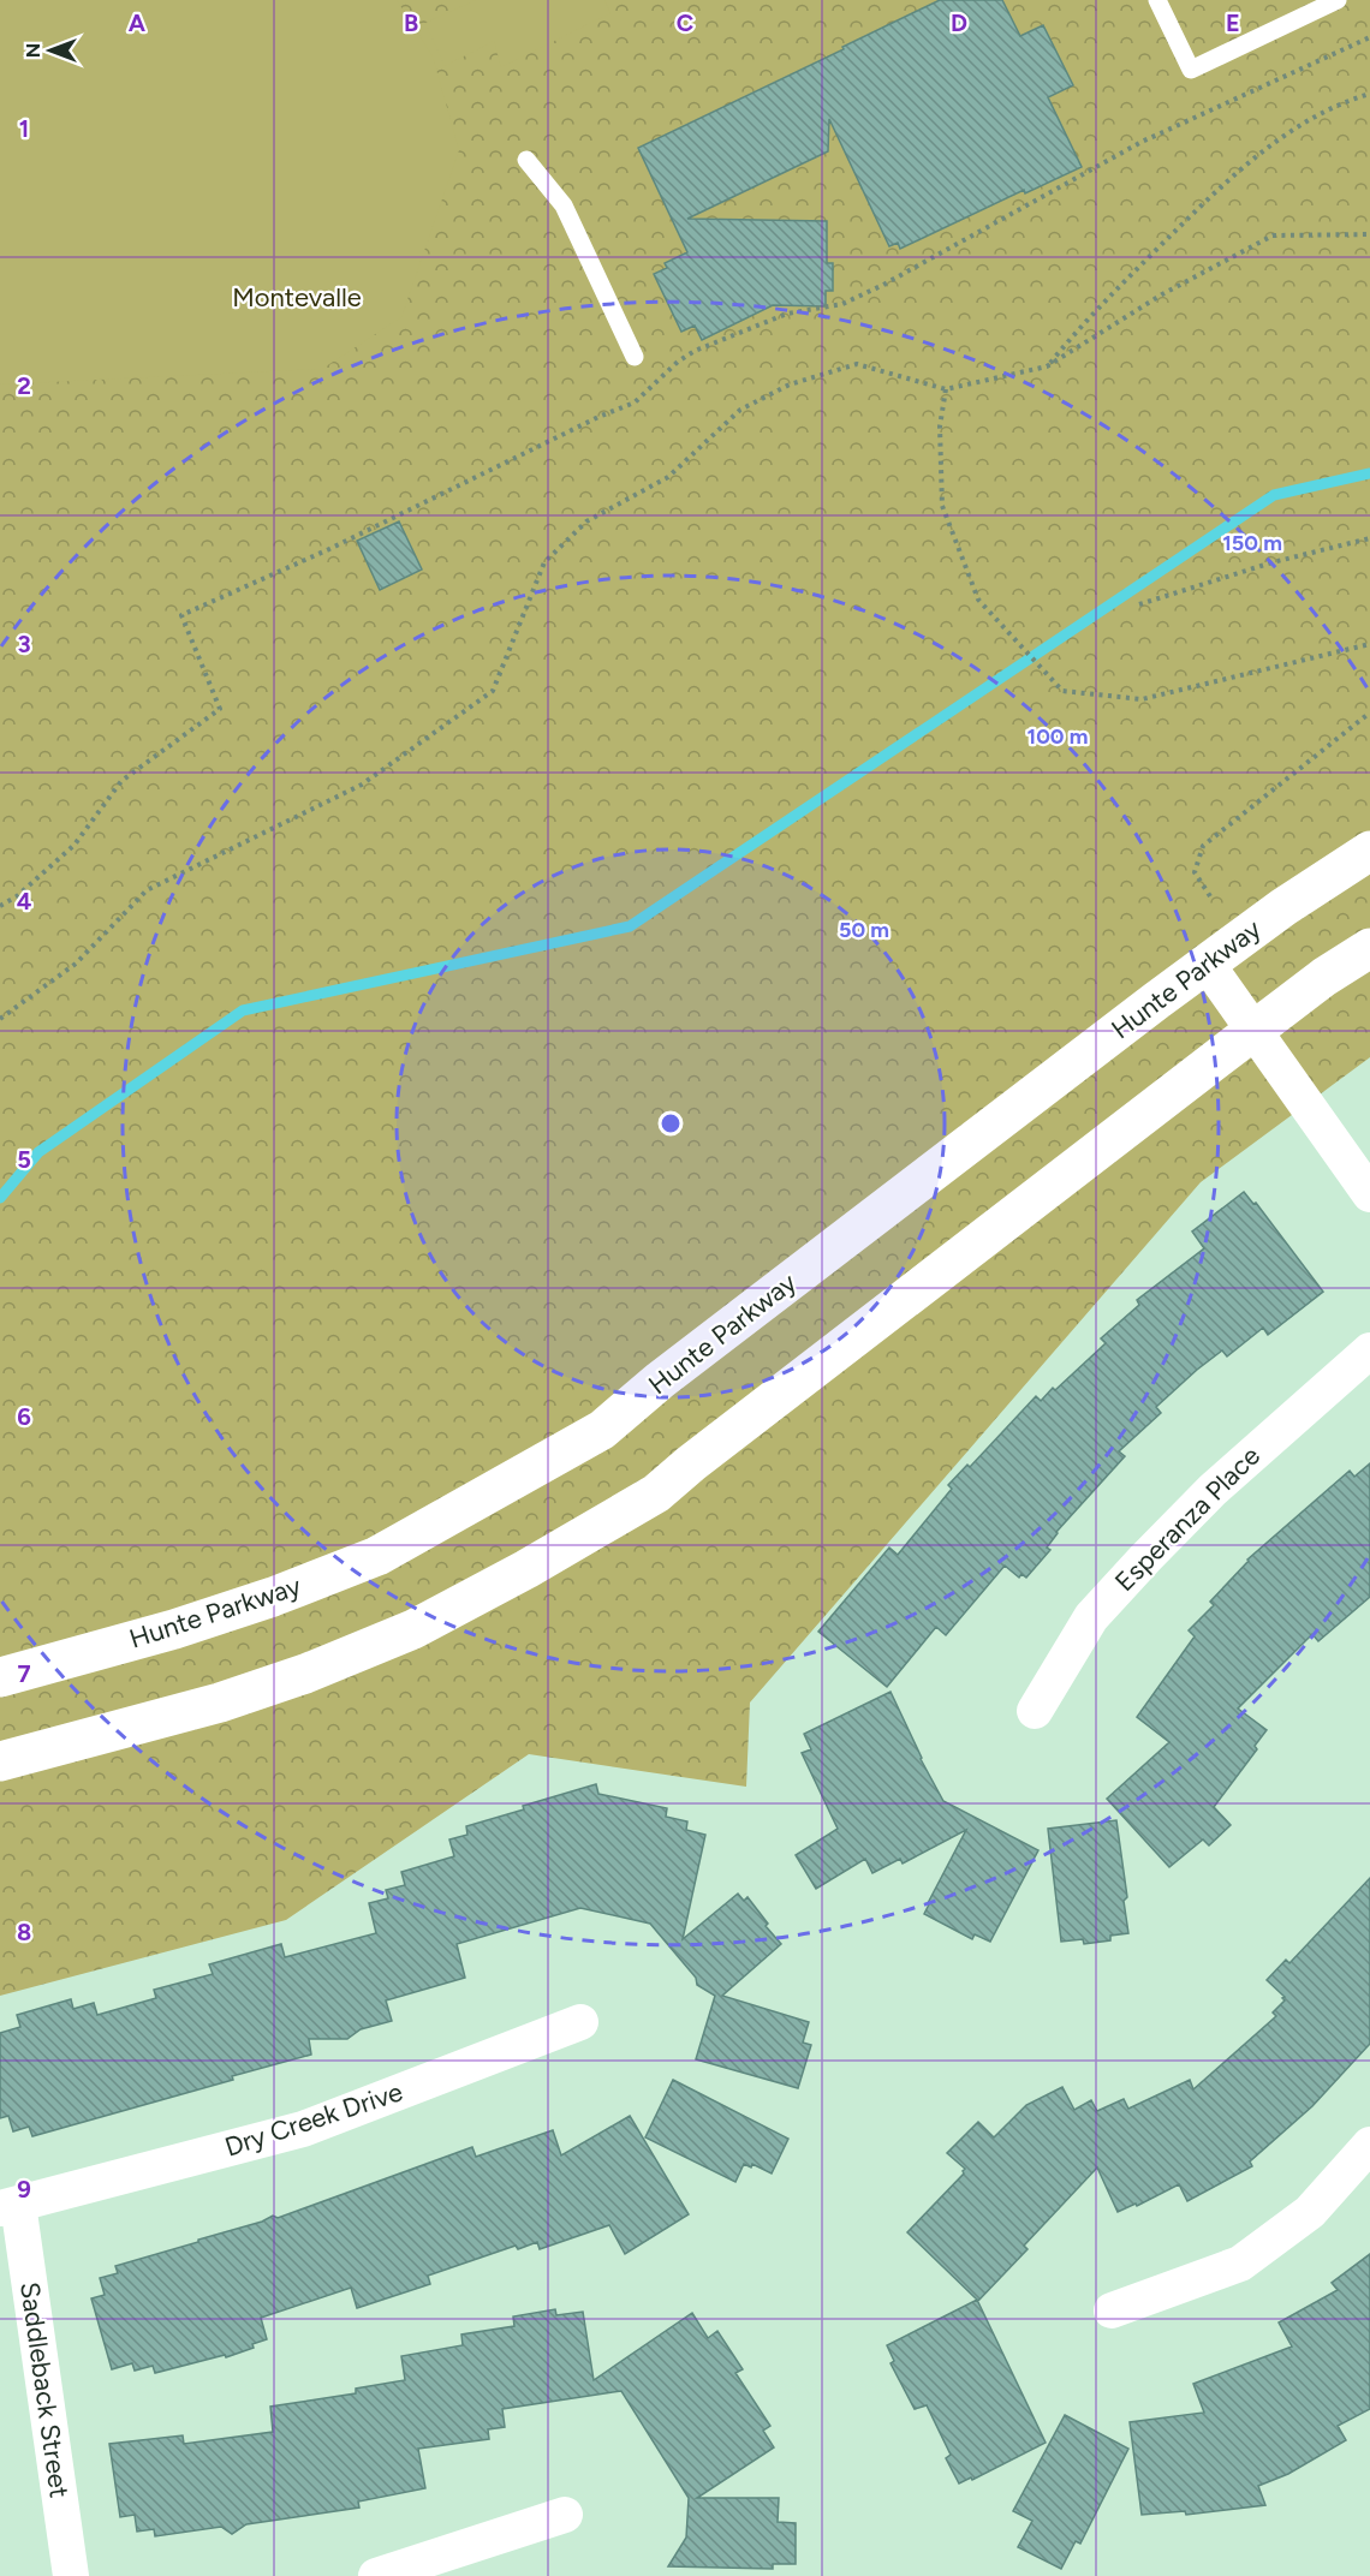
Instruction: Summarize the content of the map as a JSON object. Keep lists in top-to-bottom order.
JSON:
{
  "streets": {
    "main road": ["Hunte Parkway"],
    "street": ["Esperanza Place", "Dry Creek Drive", "Saddleback Street"]
  },
  "crossings": [
    ["Dry Creek Drive", "Saddleback Street"]
  ],
  "parks": ["Montevalle"],
  "north": "left",
  "grid": {
    "columns": [
      "A",
      "B",
      "C",
      "D",
      "E"
    ],
    "rows": [
      "1",
      "2",
      "3",
      "4",
      "5",
      "6",
      "7",
      "8",
      "9"
    ]
  },
  "rings": ["150 m", "100 m", "50 m"]
}
